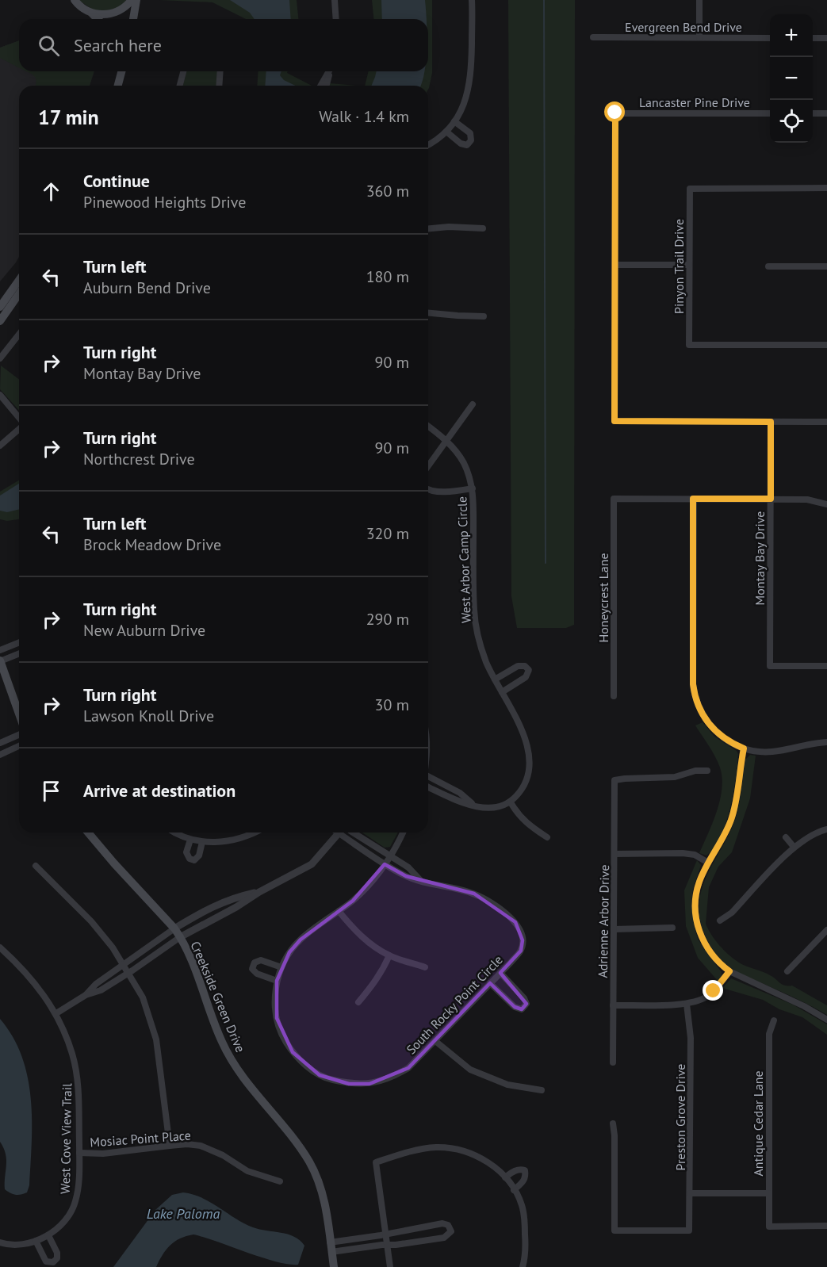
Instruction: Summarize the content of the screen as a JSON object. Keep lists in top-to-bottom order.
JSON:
{
  "streets": {
    "main road": ["Creekside Green Drive"],
    "street": [
      "Evergreen Bend Drive",
      "Lancaster Pine Drive",
      "Pinyon Trail Drive",
      "Montay Bay Drive",
      "West Arbor Camp Circle",
      "Honeycrest Lane",
      "Adrienne Arbor Drive",
      "South Rocky Point Circle",
      "Preston Grove Drive",
      "Antique Cedar Lane",
      "West Cove View Trail",
      "Mosiac Point Place"
    ]
  },
  "crossings": [
    ["West Cove View Trail", "Mosiac Point Place"]
  ],
  "water": ["Lake Paloma"],
  "page": {
    "map_buttons": ["+", "−"],
    "search": "Search here",
    "heading": ["17 min", "Walk · 1.4 km"],
    "list": [
      ["Continue", "Pinewood Heights Drive", "360 m"],
      ["Turn left", "Auburn Bend Drive", "180 m"],
      ["Turn right", "Montay Bay Drive", "90 m"],
      ["Turn right", "Northcrest Drive", "90 m"],
      ["Turn left", "Brock Meadow Drive", "320 m"],
      ["Turn right", "New Auburn Drive", "290 m"],
      ["Turn right", "Lawson Knoll Drive", "30 m"],
      "Arrive at destination"
    ]
  }
}
